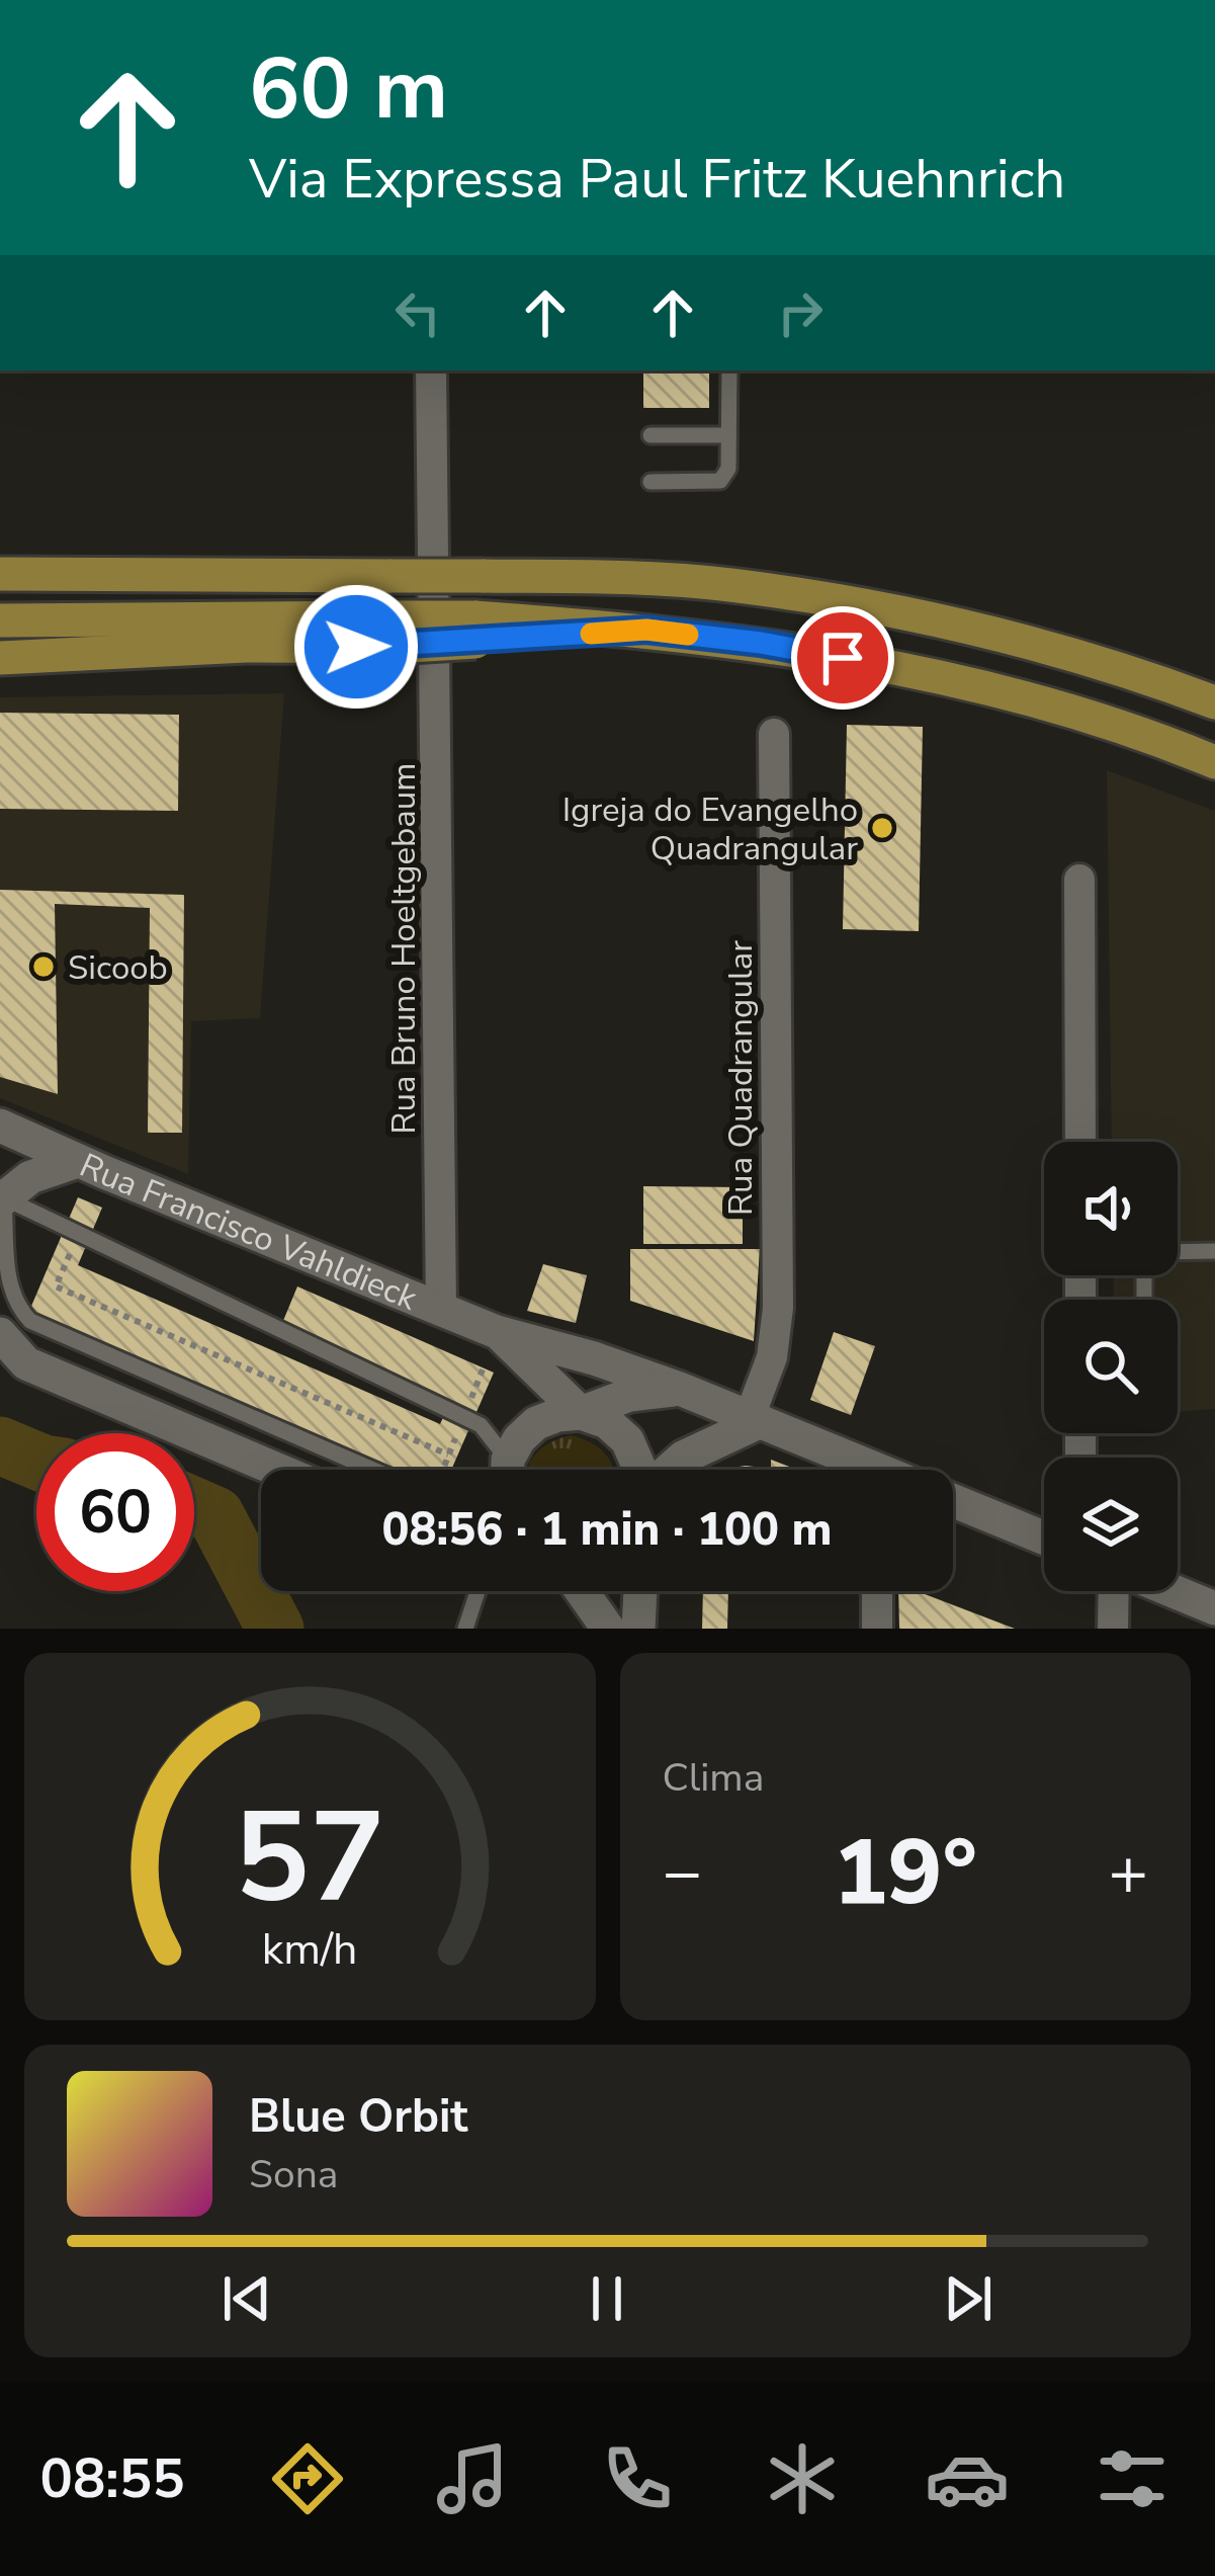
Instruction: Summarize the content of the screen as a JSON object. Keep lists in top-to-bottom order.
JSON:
{
  "streets": {
    "main road": ["Rua Francisco Vahldieck"],
    "street": ["Rua Bruno Hoeltgebaum", "Rua Quadrangular"]
  },
  "crossings": [
    ["Rua Bruno Hoeltgebaum", "Rua Francisco Vahldieck"],
    ["Rua Quadrangular", "Rua Francisco Vahldieck"]
  ],
  "places": ["Igreja do Evangelho Quadrangular", "Sicoob"],
  "page": {
    "turn": ["60 m", "Via Expressa Paul Fritz Kuehnrich"],
    "limit": "60",
    "trip": "08:56 · 1 min · 100 m",
    "tile": "Clima",
    "heat": ["−", "19°", "+"],
    "song": ["Blue Orbit", "Sona"],
    "tabs": "08:55",
    "gauge": ["57", "km/h"]
  }
}
